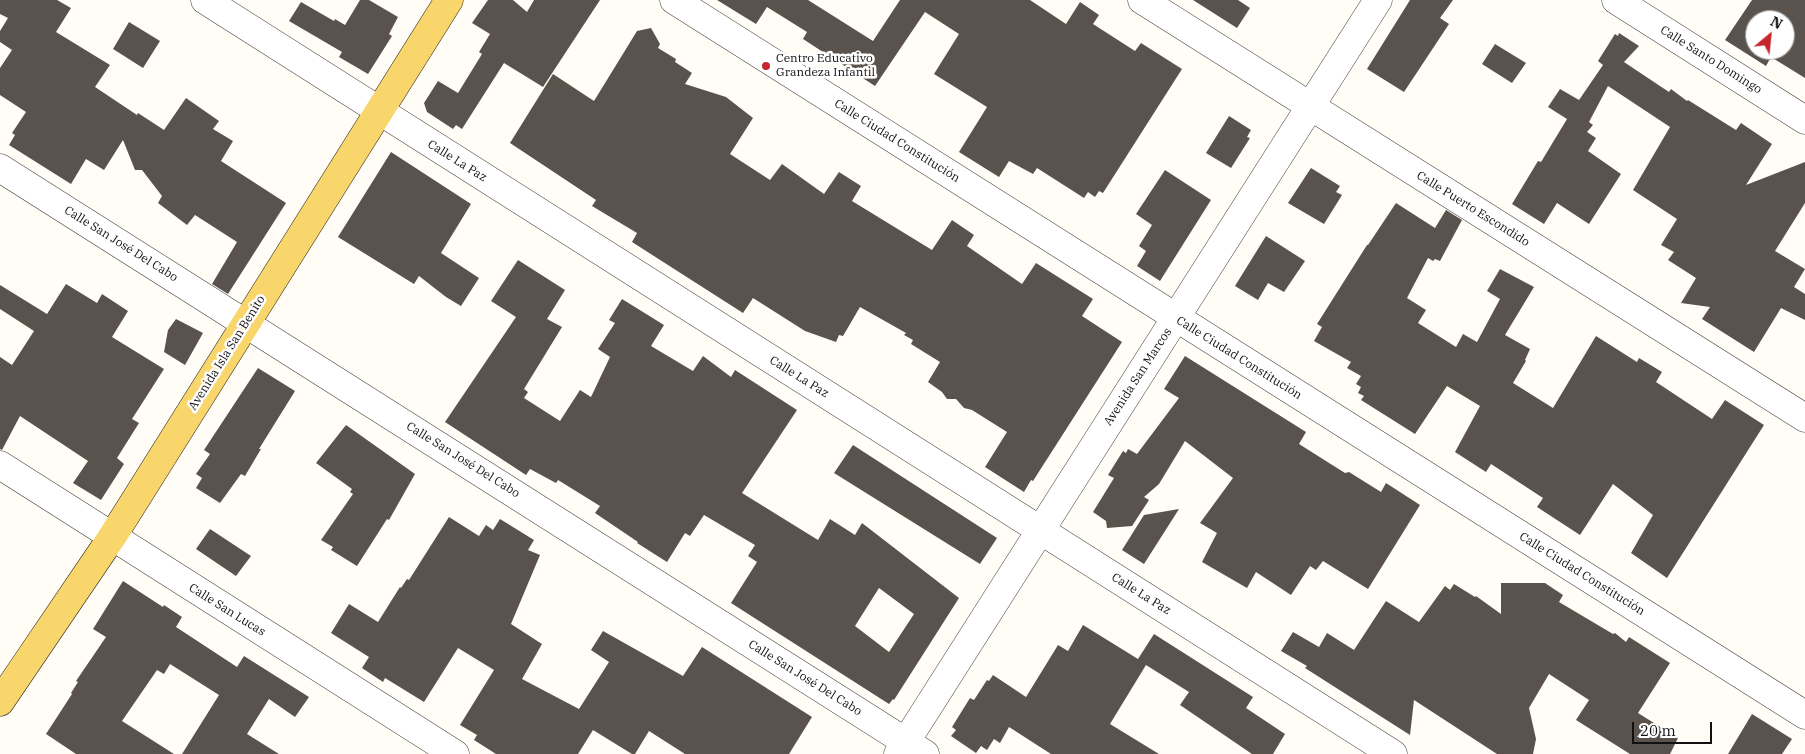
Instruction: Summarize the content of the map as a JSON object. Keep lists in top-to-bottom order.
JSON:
{
  "streets": {
    "main road": ["Avenida Isla San Benito"],
    "street": [
      "Calle Santo Domingo",
      "Calle Ciudad Constitución",
      "Calle La Paz",
      "Calle Puerto Escondido",
      "Calle San José Del Cabo",
      "Avenida San Marcos",
      "Calle San Lucas"
    ]
  },
  "crossings": [
    ["Calle Ciudad Constitución", "Avenida San Marcos"],
    ["Calle La Paz", "Avenida Isla San Benito"],
    ["Calle La Paz", "Avenida San Marcos"],
    ["Calle Puerto Escondido", "Avenida San Marcos"],
    ["Calle San José Del Cabo", "Avenida Isla San Benito"],
    ["Calle San José Del Cabo", "Avenida San Marcos"],
    ["Avenida Isla San Benito", "Calle San Lucas"]
  ],
  "places": ["Centro Educativo Grandeza Infantil"],
  "scale_bar": "20 m",
  "north": "top right"
}
